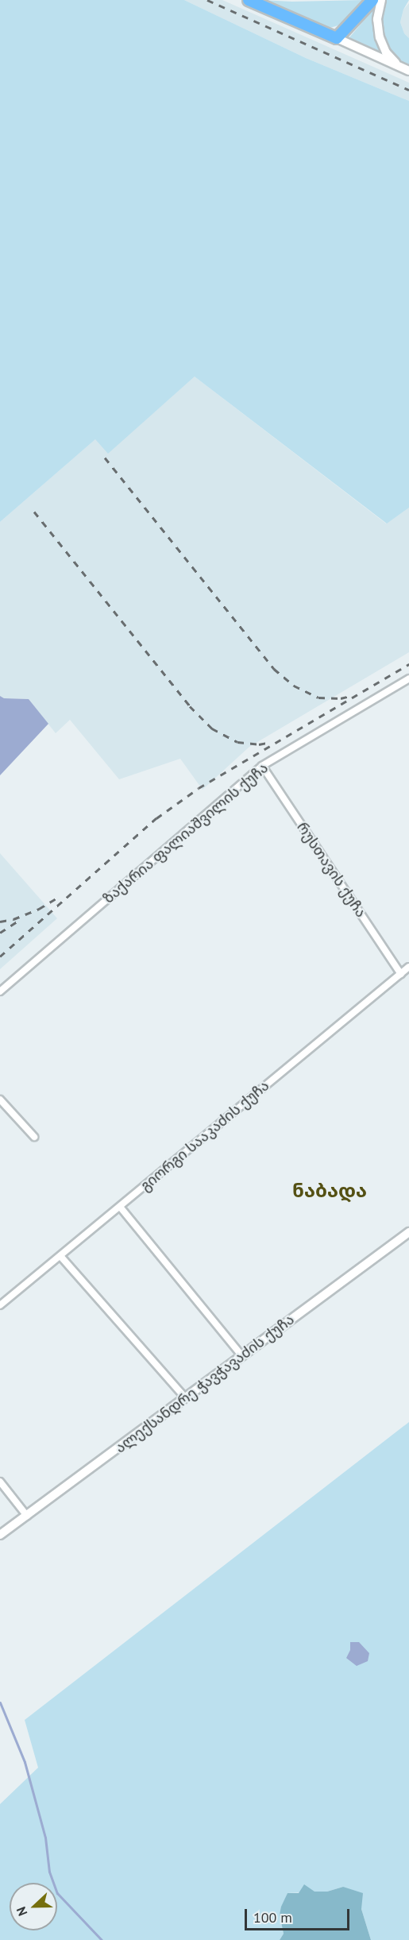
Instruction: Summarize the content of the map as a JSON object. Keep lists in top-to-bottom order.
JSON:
{
  "streets": {
    "street": [
      "ზაქარია ფალიაშვილის ქუჩა",
      "რუსთავის ქუჩა",
      "გიორგი სააკაძის ქუჩა",
      "ალექსანდრე ჭავჭავაძის ქუჩა"
    ]
  },
  "crossings": [
    ["ზაქარია ფალიაშვილის ქუჩა", "რუსთავის ქუჩა"],
    ["რუსთავის ქუჩა", "გიორგი სააკაძის ქუჩა"]
  ],
  "districts": ["ნაბადა"],
  "scale_bar": "100 m",
  "north": "left"
}
